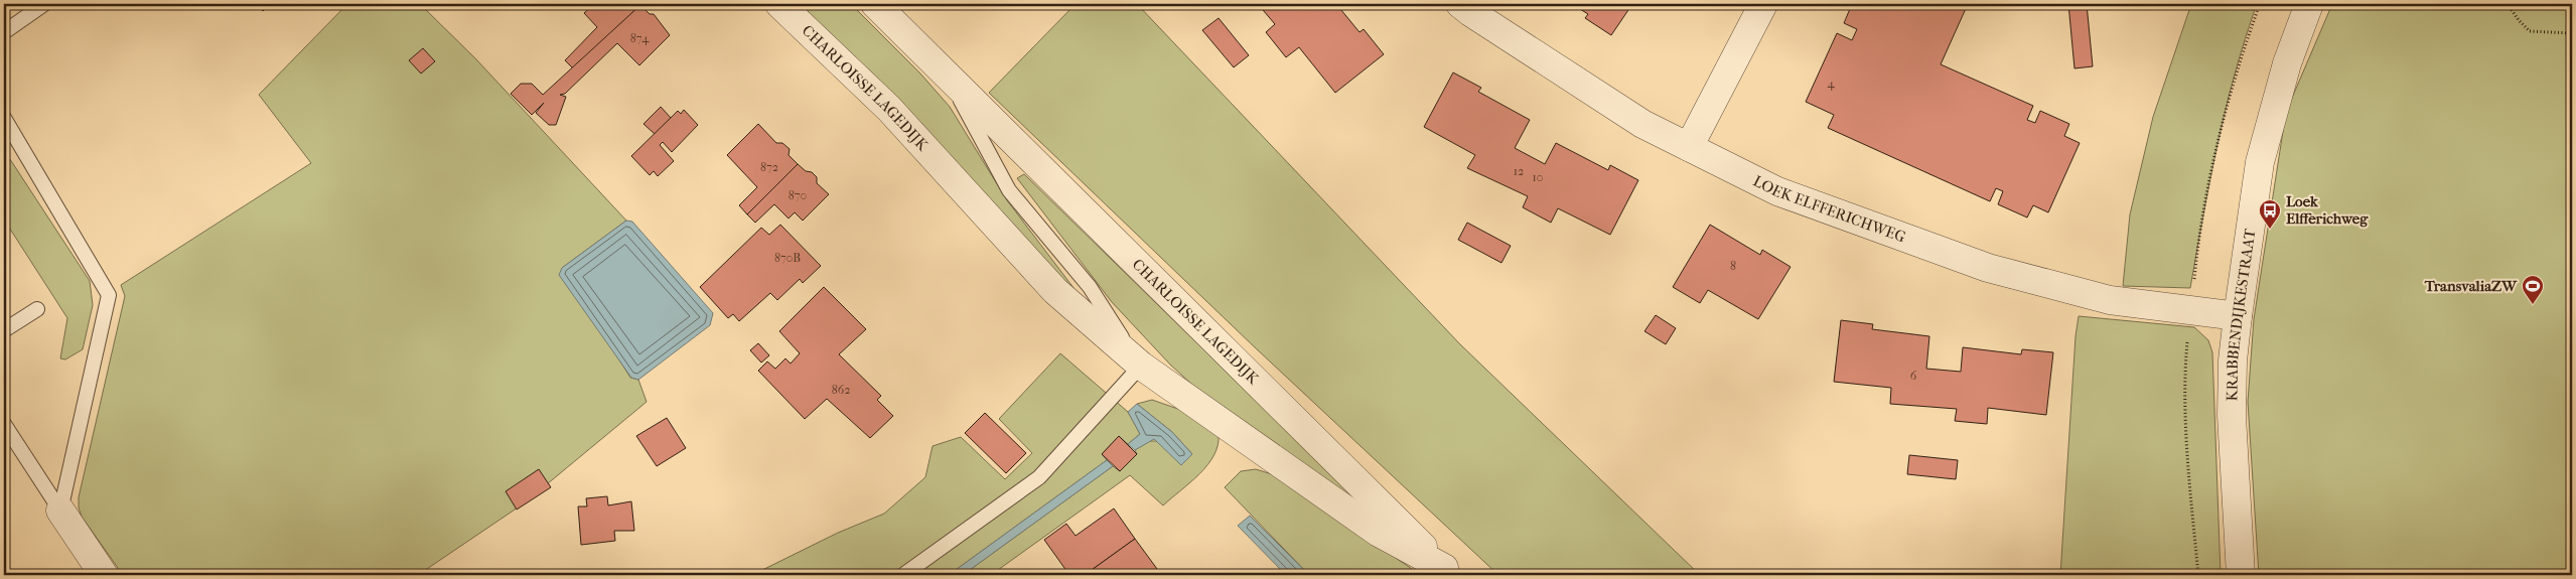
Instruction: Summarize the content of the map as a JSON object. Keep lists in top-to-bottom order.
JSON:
{
  "streets": {
    "street": ["CHARLOISSE LAGEDIJK", "LOEK ELFFERICHWEG", "KRABBENDIJKESTRAAT"]
  },
  "crossings": [
    ["LOEK ELFFERICHWEG", "KRABBENDIJKESTRAAT"]
  ],
  "places": {
    "bus stop": ["Loek Elfferichweg"],
    "sports": ["TransvaliaZW"]
  },
  "house_numbers": [
    "874",
    "4",
    "872",
    "12",
    "10",
    "870",
    "870B",
    "8",
    "6",
    "862"
  ]
}
